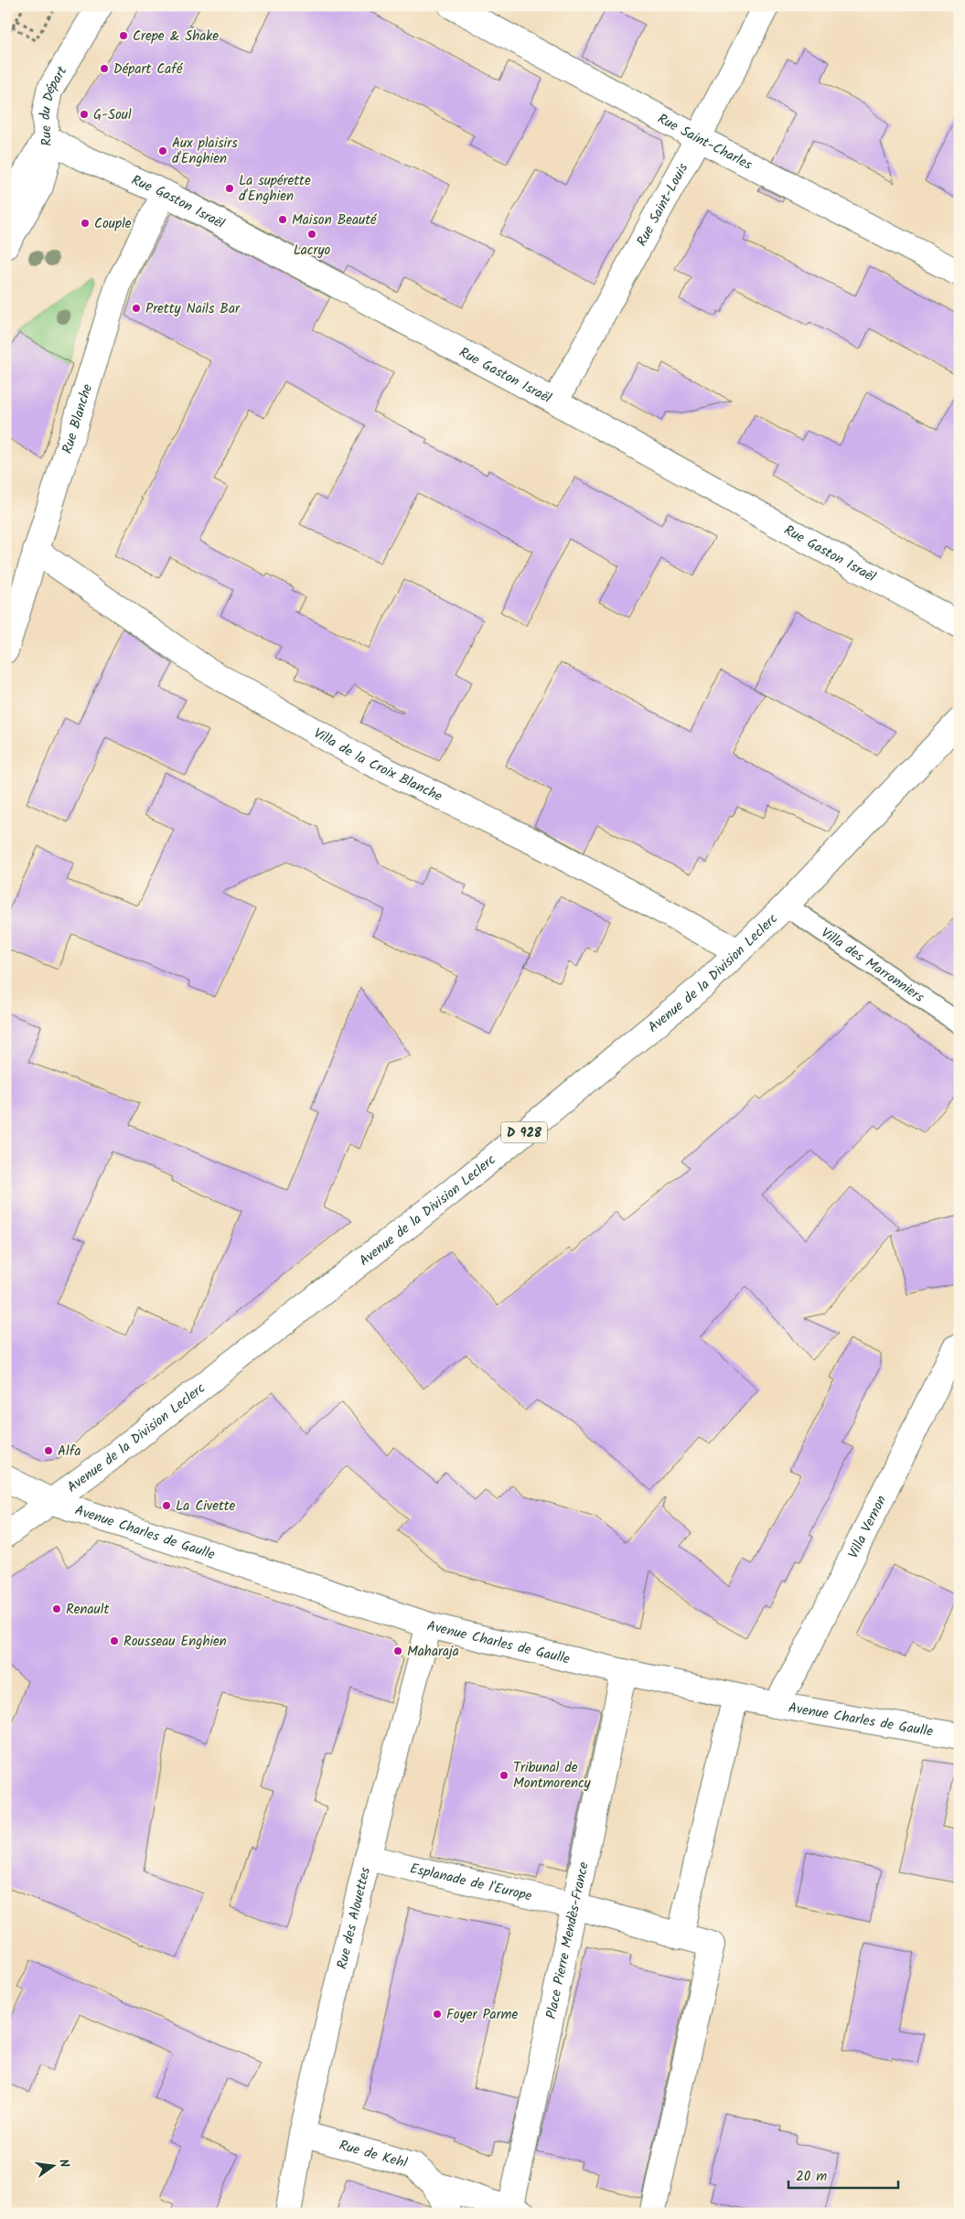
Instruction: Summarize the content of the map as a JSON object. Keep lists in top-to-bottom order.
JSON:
{
  "streets": {
    "street": [
      "Rue du Départ",
      "Rue Saint-Charles",
      "Rue Gaston Israël",
      "Rue Saint-Louis",
      "Rue Blanche",
      "Villa de la Croix Blanche",
      "Avenue de la Division Leclerc",
      "D 928",
      "Villa Vernon",
      "Avenue Charles de Gaulle",
      "Esplanade de l'Europe",
      "Rue des Alouettes",
      "Place Pierre Mendès-France",
      "Rue de Kehl"
    ],
    "lane": ["Villa des Marronniers"]
  },
  "crossings": [
    ["Rue du Départ", "Rue Gaston Israël"],
    ["Rue Saint-Charles", "Rue Saint-Louis"],
    ["Rue Gaston Israël", "Rue Saint-Louis"],
    ["Rue Gaston Israël", "Rue Blanche"],
    ["Rue Blanche", "Villa de la Croix Blanche"],
    ["Villa de la Croix Blanche", "Avenue de la Division Leclerc"],
    ["Villa des Marronniers", "Avenue de la Division Leclerc"],
    ["Avenue de la Division Leclerc", "Avenue Charles de Gaulle"],
    ["Villa Vernon", "Avenue Charles de Gaulle"],
    ["Avenue Charles de Gaulle", "Rue des Alouettes"],
    ["Avenue Charles de Gaulle", "Place Pierre Mendès-France"],
    ["Esplanade de l'Europe", "Rue des Alouettes"],
    ["Esplanade de l'Europe", "Place Pierre Mendès-France"],
    ["Rue des Alouettes", "Rue de Kehl"]
  ],
  "places": [
    "Crepe & Shake",
    "Départ Café",
    "G-Soul",
    "Aux plaisirs d'Enghien",
    "La supérette d'Enghien",
    "Maison Beauté",
    "Couple",
    "Lacryo",
    "Pretty Nails Bar",
    "Alfa",
    "La Civette",
    "Renault",
    "Rousseau Enghien",
    "Maharaja",
    "Tribunal de Montmorency",
    "Foyer Parme"
  ],
  "scale_bar": "20 m",
  "north": "right"
}
